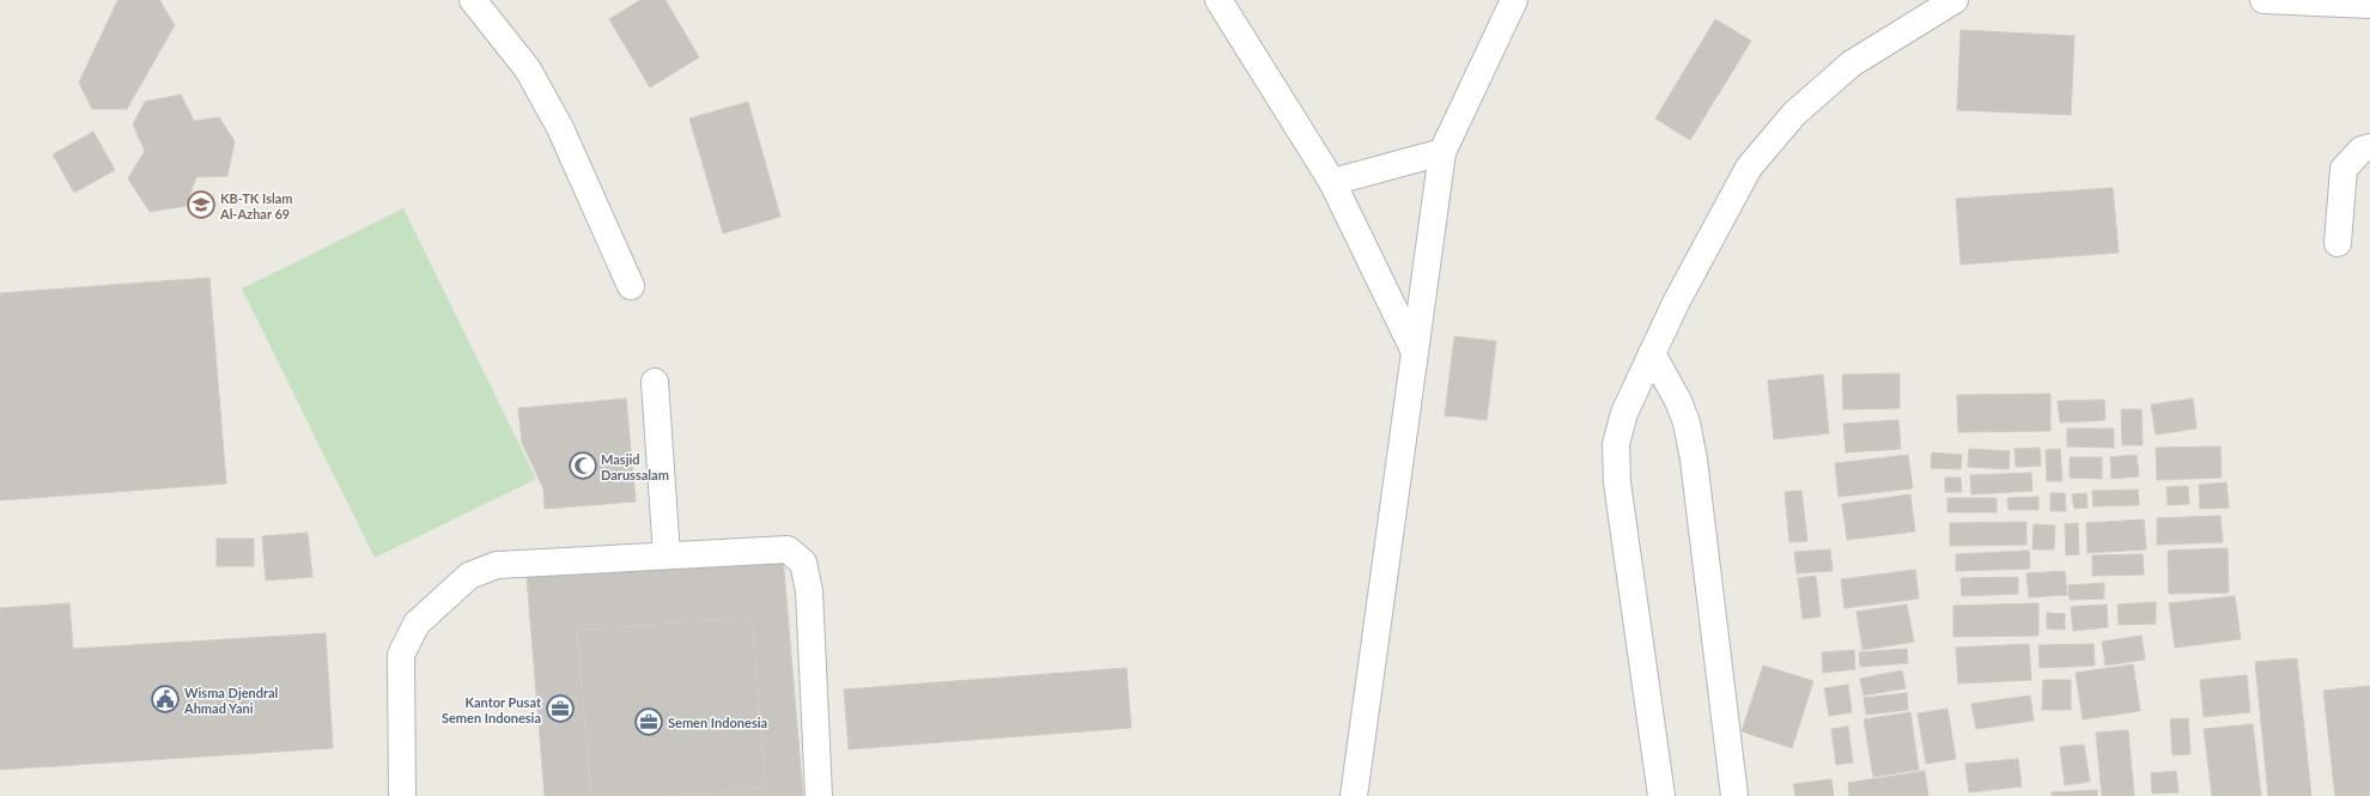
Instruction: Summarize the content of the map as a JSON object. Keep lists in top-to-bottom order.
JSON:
{
  "places": {
    "school or university": ["KB-TK Islam Al-Azhar 69"],
    "mosque": ["Masjid Darussalam"],
    "public building": ["Wisma Djendral Ahmad Yani"],
    "office": ["Kantor Pusat Semen Indonesia", "Semen Indonesia"]
  }
}
